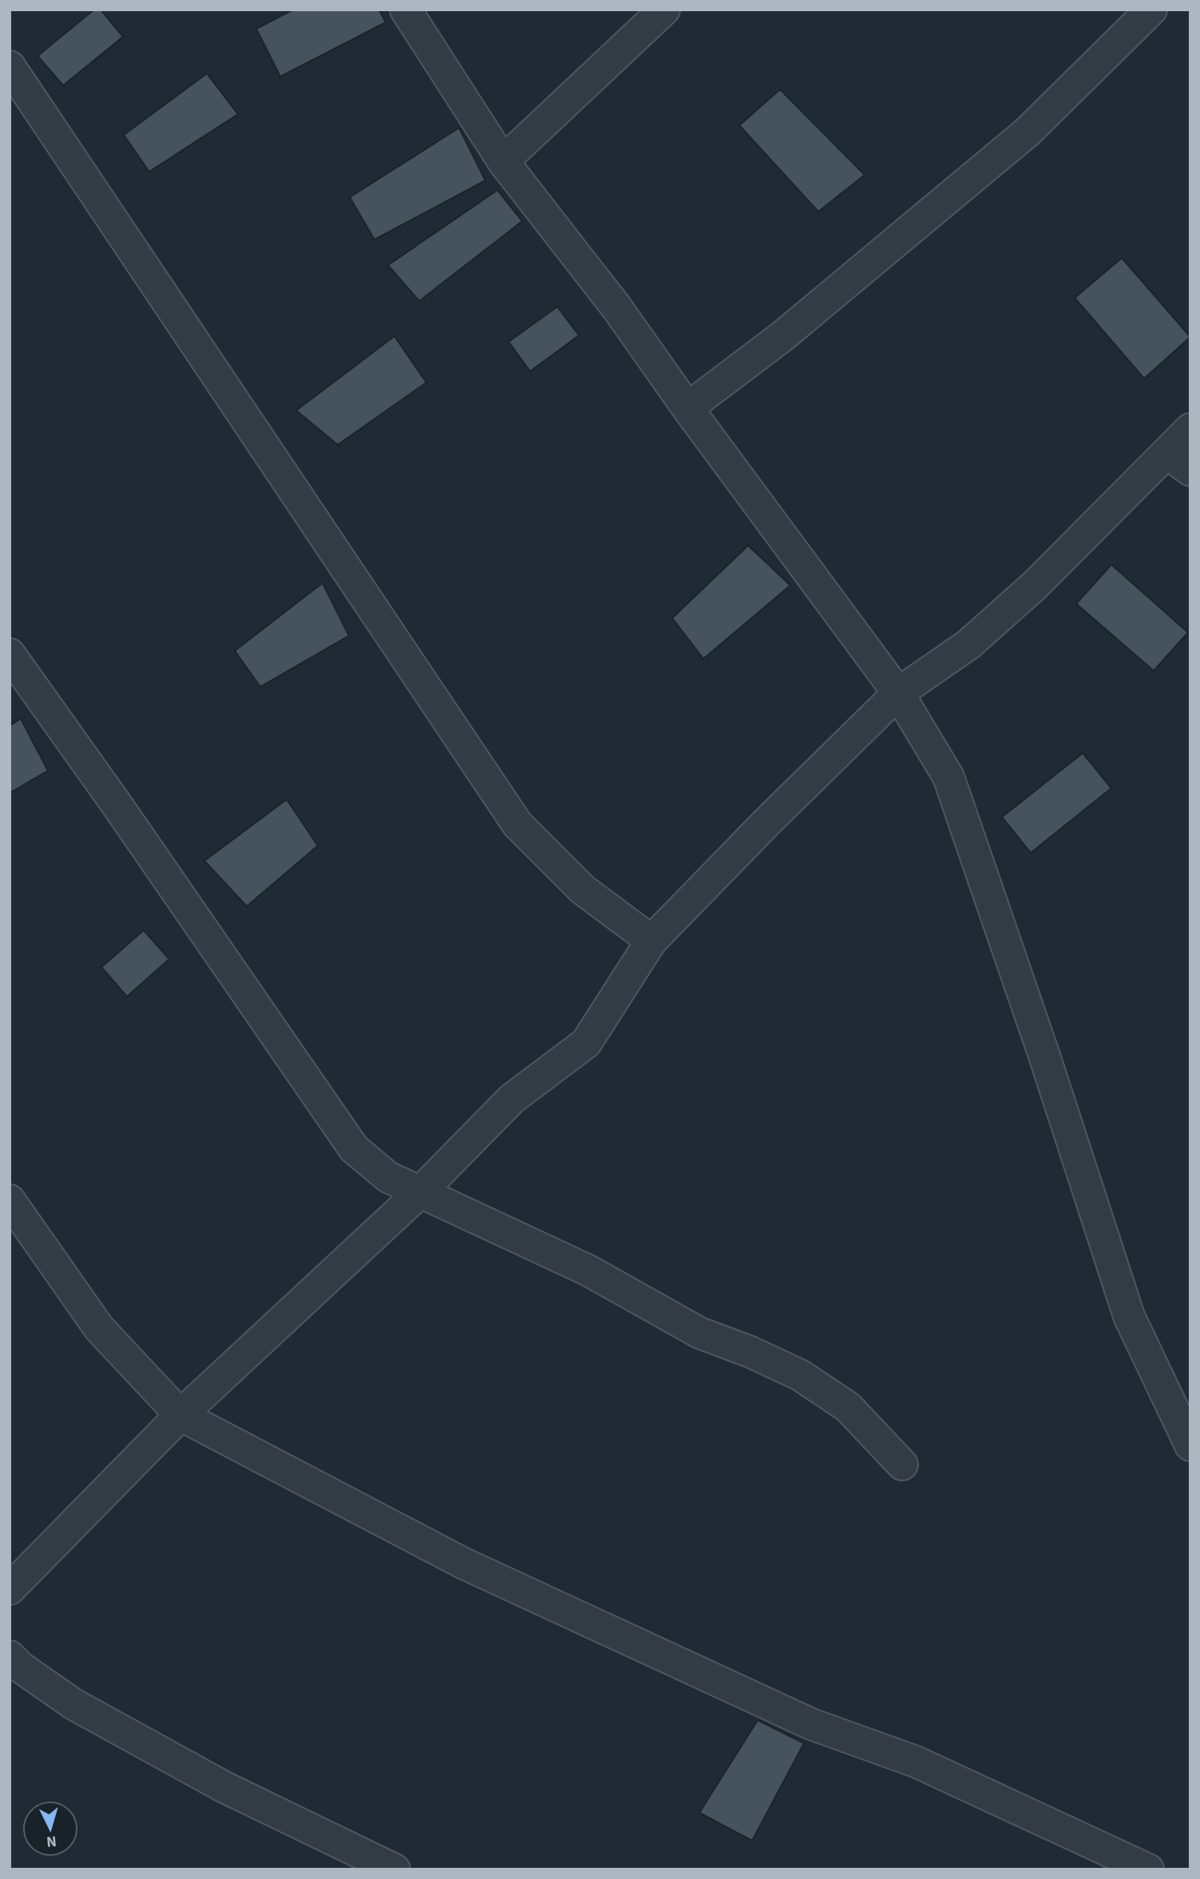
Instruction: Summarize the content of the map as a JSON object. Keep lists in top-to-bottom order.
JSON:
{
  "north": "bottom"
}
